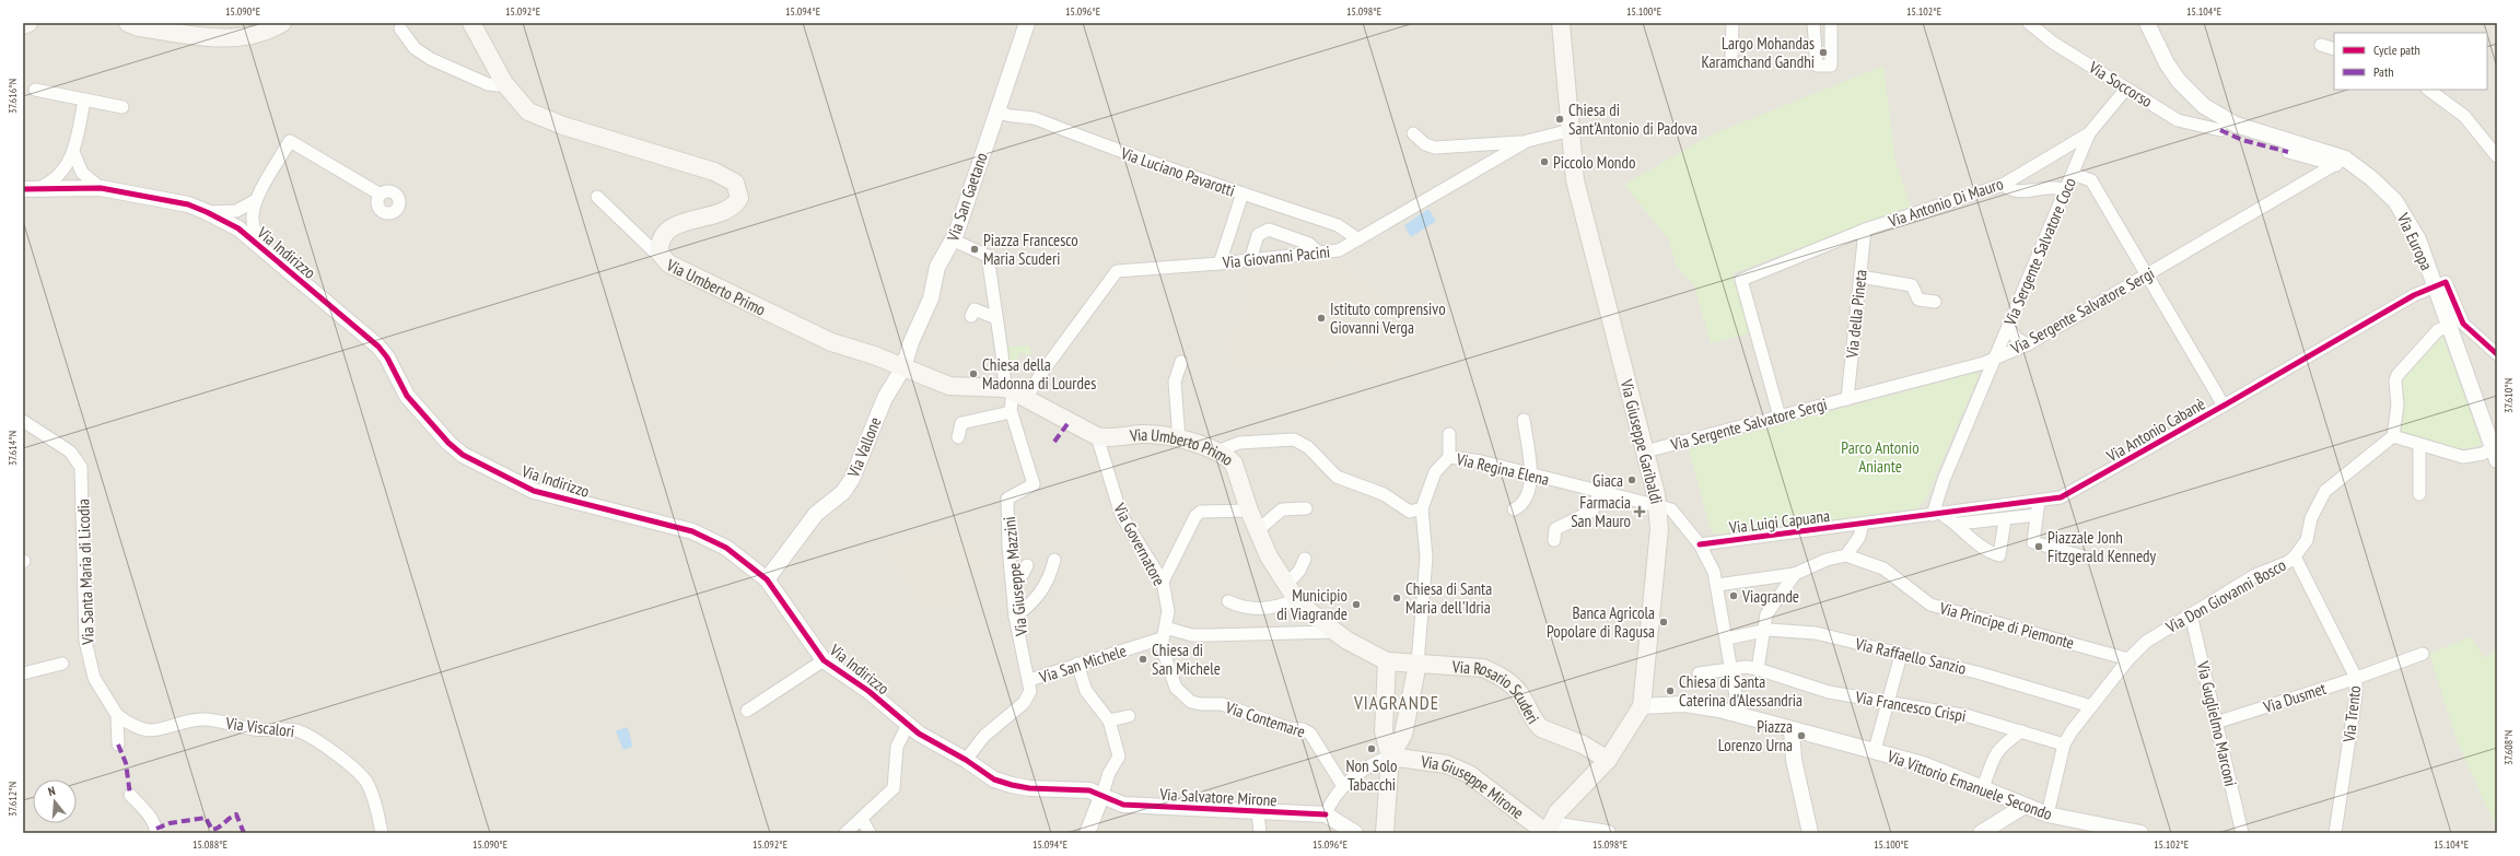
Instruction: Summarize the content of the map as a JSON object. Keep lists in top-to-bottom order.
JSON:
{
  "streets": {
    "main road": [
      "Via Umberto Primo",
      "Via Giuseppe Garibaldi",
      "Via Rosario Scuderi",
      "Via Giuseppe Mirone"
    ],
    "street": [
      "Via Soccorso",
      "Via Luciano Pavarotti",
      "Via San Gaetano",
      "Via Antonio Di Mauro",
      "Via Europa",
      "Via Sergente Salvatore Coco",
      "Via Indirizzo",
      "Via Giovanni Pacini",
      "Via Sergente Salvatore Sergi",
      "Via della Pineta",
      "Via Antonio Cabanè",
      "Via Vallone",
      "Via Regina Elena",
      "Via Luigi Capuana",
      "Via Governatore",
      "Via Santa Maria di Licodia",
      "Via Giuseppe Mazzini",
      "Via Don Giovanni Bosco",
      "Via Principe di Piemonte",
      "Via Raffaello Sanzio",
      "Via San Michele",
      "Via Dusmet",
      "Via Francesco Crispi",
      "Via Trento",
      "Via Contemare",
      "Via Guglielmo Marconi",
      "Via Viscalori",
      "Via Vittorio Emanuele Secondo",
      "Via Salvatore Mirone"
    ]
  },
  "crossings": [
    ["Via Soccorso", "Via Antonio Di Mauro"],
    ["Via Luciano Pavarotti", "Via San Gaetano"],
    ["Via Luciano Pavarotti", "Via Giovanni Pacini"],
    ["Via San Gaetano", "Via Umberto Primo"],
    ["Via San Gaetano", "Via Vallone"],
    ["Via Antonio Di Mauro", "Via Sergente Salvatore Coco"],
    ["Via Antonio Di Mauro", "Via Sergente Salvatore Sergi"],
    ["Via Antonio Di Mauro", "Via della Pineta"],
    ["Via Europa", "Via Sergente Salvatore Sergi"],
    ["Via Europa", "Via Antonio Cabanè"],
    ["Via Sergente Salvatore Coco", "Via Sergente Salvatore Sergi"],
    ["Via Sergente Salvatore Coco", "Via Antonio Cabanè"],
    ["Via Indirizzo", "Via Vallone"],
    ["Via Indirizzo", "Via Giuseppe Mazzini"],
    ["Via Indirizzo", "Via Salvatore Mirone"],
    ["Via Giovanni Pacini", "Via Umberto Primo"],
    ["Via Giovanni Pacini", "Via Giuseppe Garibaldi"],
    ["Via Umberto Primo", "Via Vallone"],
    ["Via Umberto Primo", "Via Governatore"],
    ["Via Umberto Primo", "Via Rosario Scuderi"],
    ["Via Sergente Salvatore Sergi", "Via della Pineta"],
    ["Via Sergente Salvatore Sergi", "Via Giuseppe Garibaldi"],
    ["Via Antonio Cabanè", "Via Luigi Capuana"],
    ["Via Giuseppe Garibaldi", "Via Regina Elena"],
    ["Via Giuseppe Garibaldi", "Via Rosario Scuderi"],
    ["Via Giuseppe Garibaldi", "Via Giuseppe Mirone"],
    ["Via Regina Elena", "Via Luigi Capuana"],
    ["Via Regina Elena", "Via Raffaello Sanzio"],
    ["Via Regina Elena", "Via Francesco Crispi"],
    ["Via Regina Elena", "Via Vittorio Emanuele Secondo"],
    ["Via Governatore", "Via San Michele"],
    ["Via Governatore", "Via Contemare"],
    ["Via Santa Maria di Licodia", "Via Viscalori"],
    ["Via Giuseppe Mazzini", "Via San Michele"],
    ["Via Don Giovanni Bosco", "Via Principe di Piemonte"],
    ["Via Don Giovanni Bosco", "Via Raffaello Sanzio"],
    ["Via Don Giovanni Bosco", "Via Francesco Crispi"],
    ["Via Don Giovanni Bosco", "Via Trento"],
    ["Via Don Giovanni Bosco", "Via Guglielmo Marconi"],
    ["Via Don Giovanni Bosco", "Via Vittorio Emanuele Secondo"],
    ["Via San Michele", "Via Contemare"],
    ["Via Dusmet", "Via Trento"],
    ["Via Dusmet", "Via Guglielmo Marconi"]
  ],
  "districts": ["VIAGRANDE"],
  "parks": ["Parco Antonio Aniante"],
  "places": {
    "other": [
      "Largo Mohandas Karamchand Gandhi",
      "Chiesa di Sant'Antonio di Padova",
      "Piccolo Mondo",
      "Piazza Francesco Maria Scuderi",
      "Istituto comprensivo Giovanni Verga",
      "Chiesa della Madonna di Lourdes",
      "Giaca",
      "Piazzale Jonh Fitzgerald Kennedy",
      "Viagrande",
      "Chiesa di Santa Maria dell'Idria",
      "Municipio di Viagrande",
      "Banca Agricola Popolare di Ragusa",
      "Chiesa di San Michele",
      "Chiesa di Santa Caterina d'Alessandria",
      "Piazza Lorenzo Urna",
      "Non Solo Tabacchi"
    ],
    "health": ["Farmacia San Mauro"]
  },
  "legend": ["Cycle path", "Path"],
  "north": "top",
  "coordinates": [
    "15.090°E",
    "15.092°E",
    "15.094°E",
    "15.096°E",
    "15.098°E",
    "15.100°E",
    "15.102°E",
    "15.104°E",
    "37.616°N",
    "37.610°N",
    "37.614°N",
    "37.608°N",
    "37.612°N",
    "15.088°E"
  ]
}
